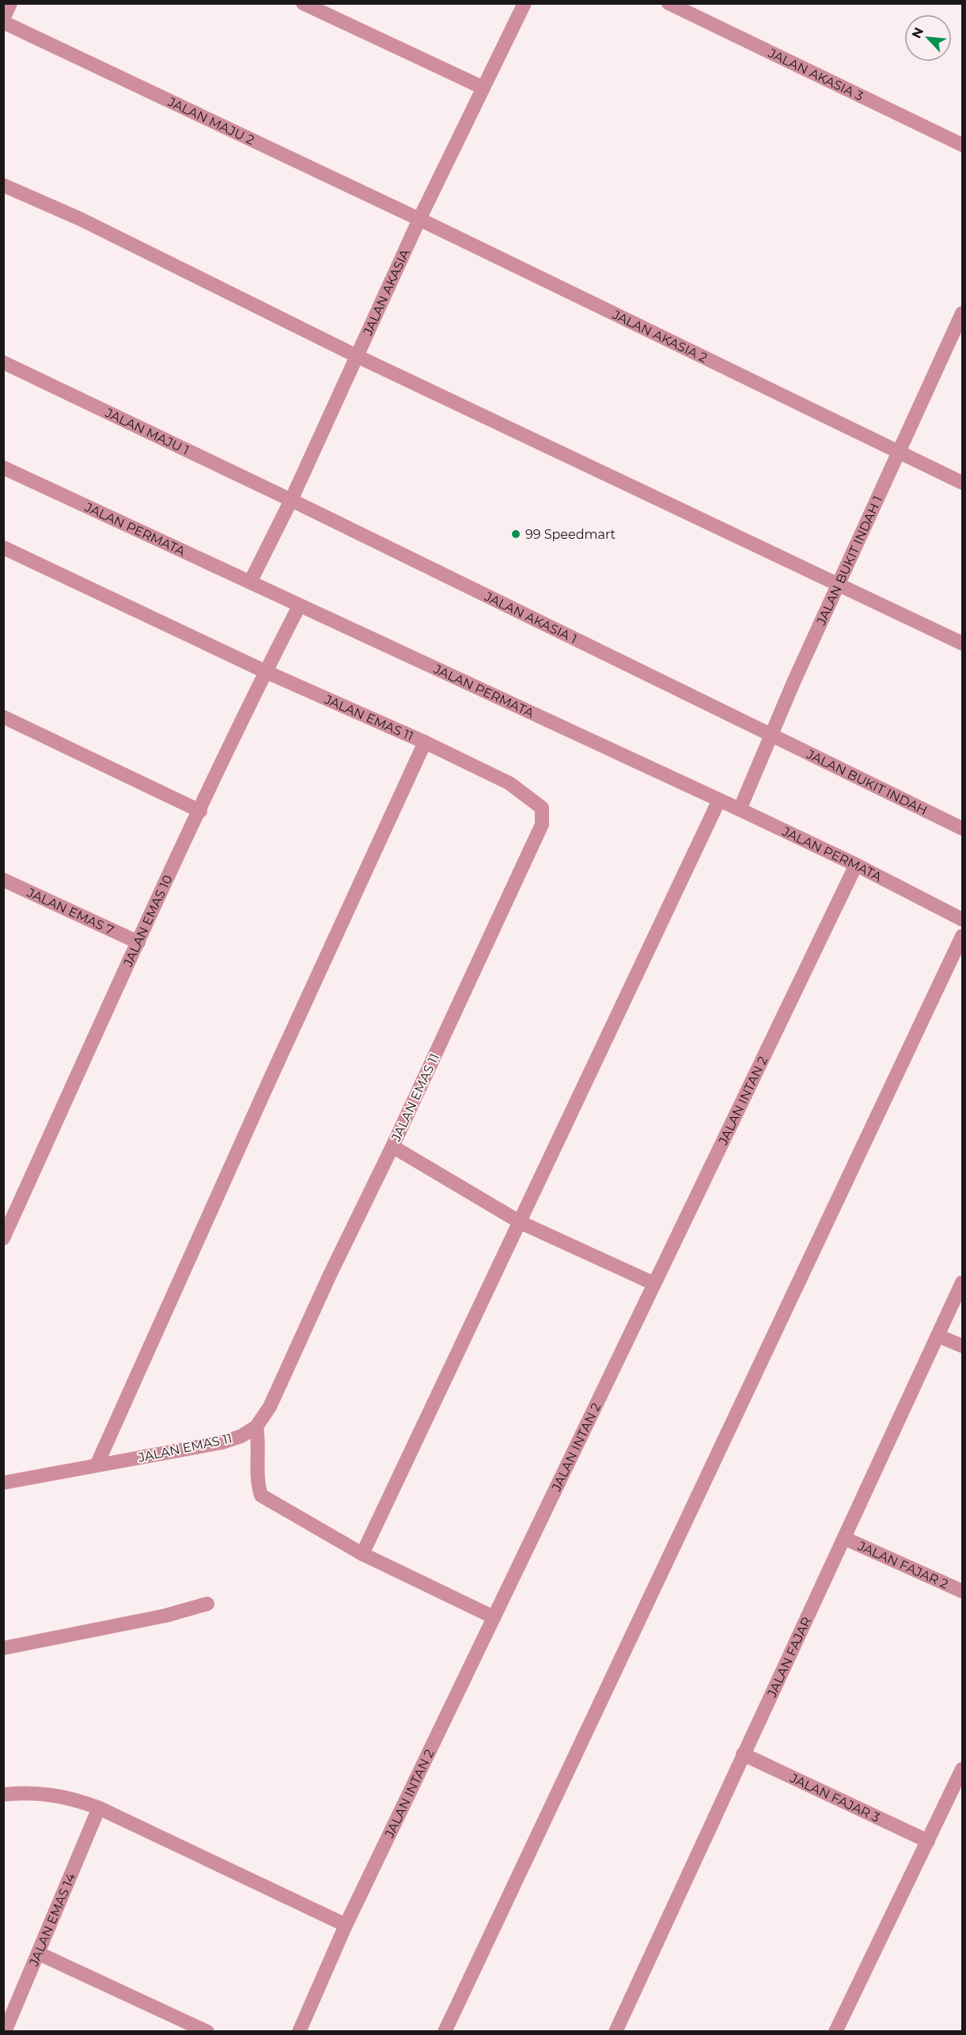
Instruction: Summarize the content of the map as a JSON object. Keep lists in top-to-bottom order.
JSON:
{
  "streets": {
    "street": [
      "JALAN AKASIA 3",
      "JALAN MAJU 2",
      "JALAN AKASIA",
      "JALAN AKASIA 2",
      "JALAN MAJU 1",
      "JALAN PERMATA",
      "JALAN BUKIT INDAH 1",
      "JALAN AKASIA 1",
      "JALAN EMAS 11",
      "JALAN BUKIT INDAH",
      "JALAN EMAS 7",
      "JALAN EMAS 10",
      "JALAN INTAN 2",
      "JALAN FAJAR 2",
      "JALAN FAJAR",
      "JALAN FAJAR 3",
      "JALAN EMAS 14"
    ]
  },
  "crossings": [
    ["JALAN MAJU 2", "JALAN AKASIA"],
    ["JALAN MAJU 2", "JALAN AKASIA 2"],
    ["JALAN AKASIA", "JALAN AKASIA 2"],
    ["JALAN AKASIA", "JALAN MAJU 1"],
    ["JALAN AKASIA", "JALAN PERMATA"],
    ["JALAN AKASIA", "JALAN AKASIA 1"],
    ["JALAN AKASIA 2", "JALAN BUKIT INDAH 1"],
    ["JALAN MAJU 1", "JALAN AKASIA 1"],
    ["JALAN PERMATA", "JALAN BUKIT INDAH 1"],
    ["JALAN PERMATA", "JALAN EMAS 10"],
    ["JALAN PERMATA", "JALAN INTAN 2"],
    ["JALAN BUKIT INDAH 1", "JALAN AKASIA 1"],
    ["JALAN BUKIT INDAH 1", "JALAN BUKIT INDAH"],
    ["JALAN AKASIA 1", "JALAN BUKIT INDAH"],
    ["JALAN EMAS 11", "JALAN EMAS 10"],
    ["JALAN EMAS 7", "JALAN EMAS 10"],
    ["JALAN FAJAR 2", "JALAN FAJAR"],
    ["JALAN FAJAR", "JALAN FAJAR 3"]
  ],
  "places": ["99 Speedmart"],
  "north": "top left"
}
